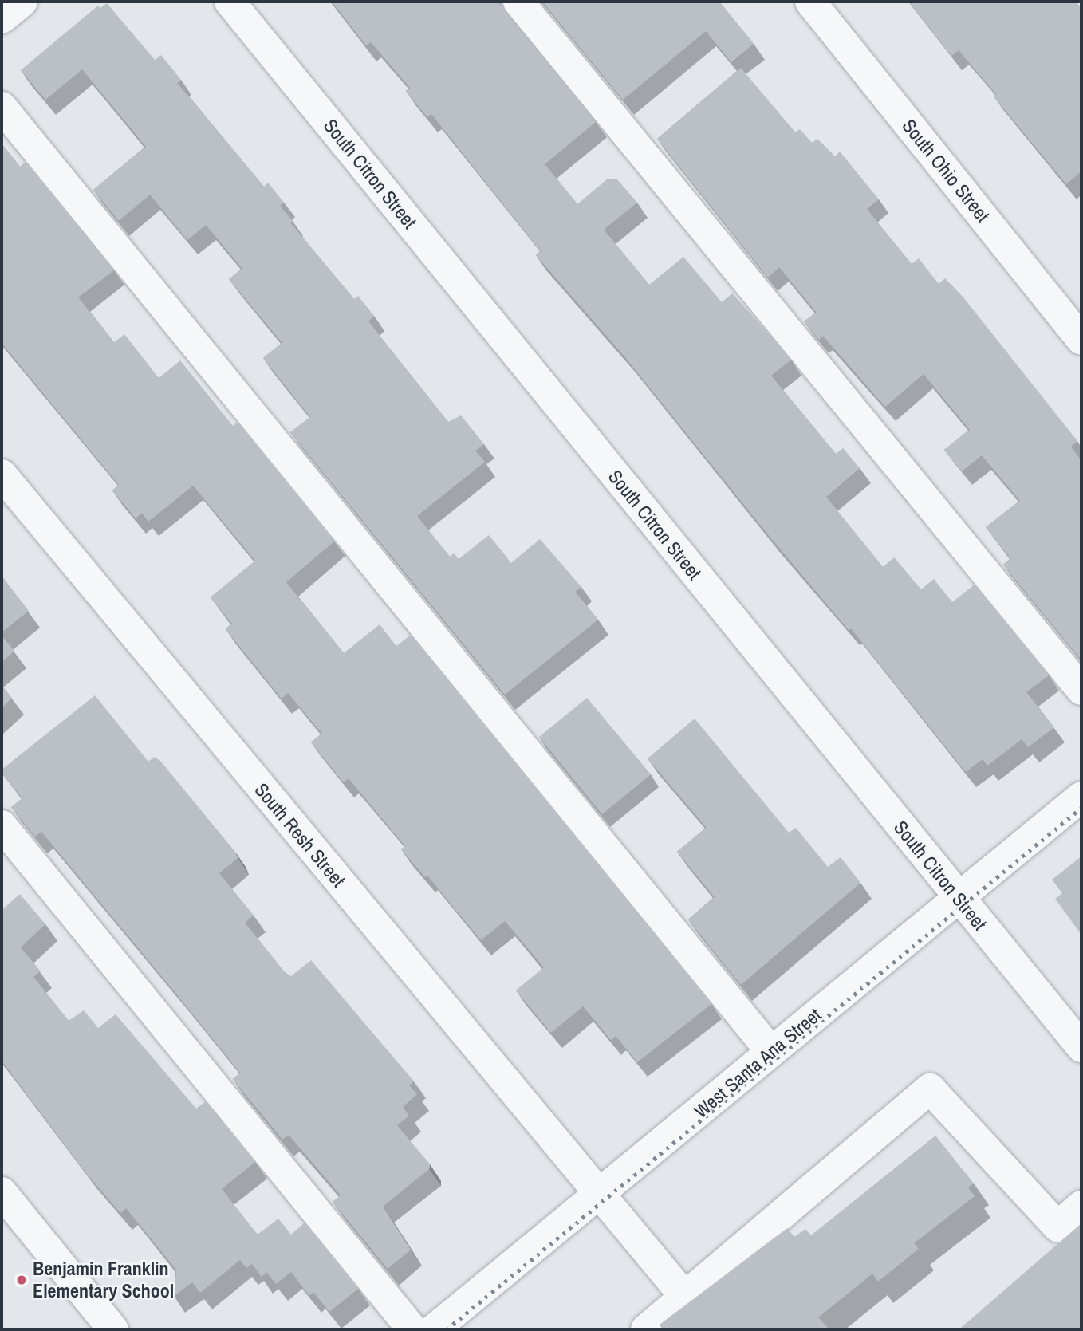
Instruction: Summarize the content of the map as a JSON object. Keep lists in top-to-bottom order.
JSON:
{
  "streets": {
    "street": [
      "South Ohio Street",
      "South Citron Street",
      "South Resh Street",
      "West Santa Ana Street"
    ]
  },
  "crossings": [
    ["South Citron Street", "West Santa Ana Street"],
    ["South Resh Street", "West Santa Ana Street"]
  ],
  "places": ["Benjamin Franklin Elementary School"]
}
